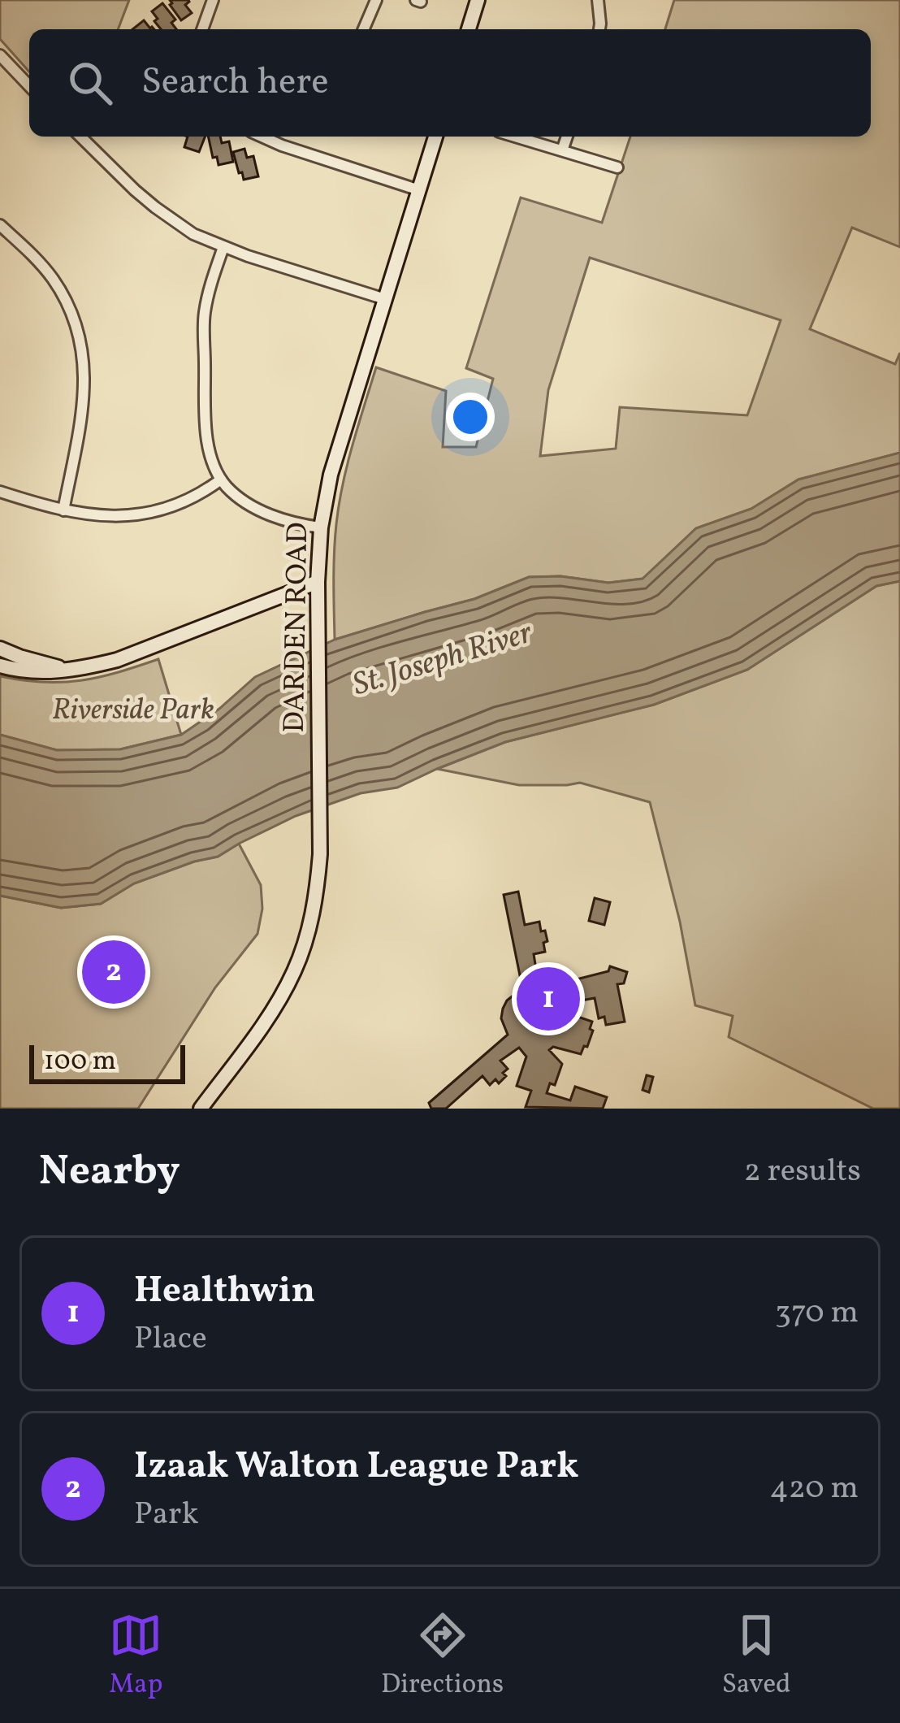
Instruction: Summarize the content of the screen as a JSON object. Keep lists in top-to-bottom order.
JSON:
{
  "streets": {
    "street": ["DARDEN ROAD"]
  },
  "water": ["St. Joseph River"],
  "parks": ["Riverside Park"],
  "scale_bar": "100 m",
  "page": {
    "search": "Search here",
    "pins": ["2", "1"],
    "scale": "100 m",
    "heading": ["Nearby", "2 results"],
    "list": [
      {
        "mark": "1",
        "name": "Healthwin",
        "note": "Place",
        "value": "370 m"
      },
      {
        "mark": "2",
        "name": "Izaak Walton League Park",
        "note": "Park",
        "value": "420 m"
      }
    ],
    "nav": ["Map", "Directions", "Saved"]
  }
}
